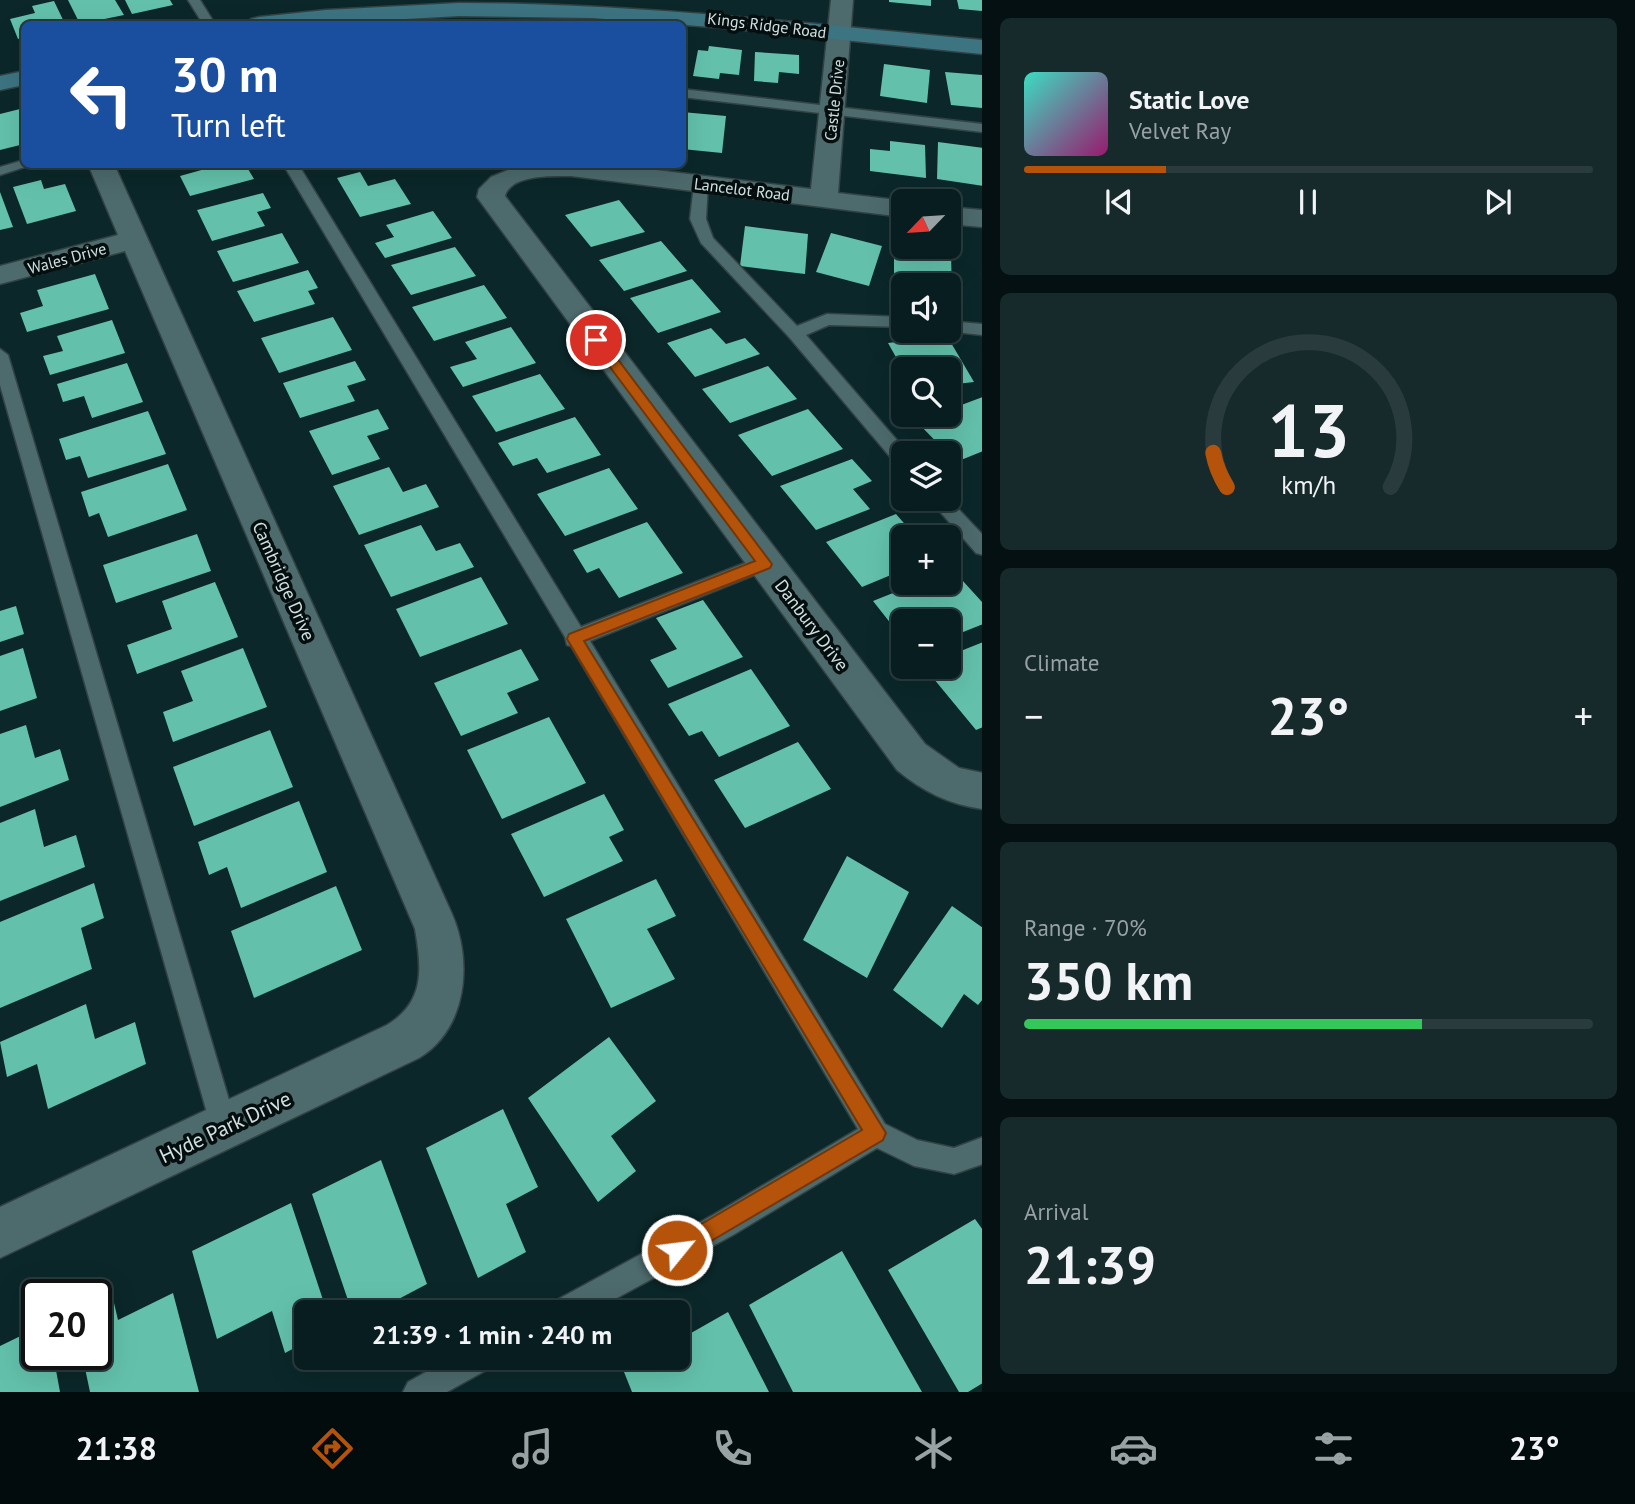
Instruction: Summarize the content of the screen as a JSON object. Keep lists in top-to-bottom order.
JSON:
{
  "streets": {
    "street": [
      "Kings Ridge Road",
      "Castle Drive",
      "Lancelot Road",
      "Wales Drive",
      "Cambridge Drive",
      "Danbury Drive",
      "Hyde Park Drive"
    ]
  },
  "crossings": [
    ["Kings Ridge Road", "Castle Drive"],
    ["Castle Drive", "Lancelot Road"],
    ["Lancelot Road", "Danbury Drive"],
    ["Wales Drive", "Cambridge Drive"],
    ["Cambridge Drive", "Hyde Park Drive"]
  ],
  "north": "bottom left",
  "page": {
    "turn": ["30 m", "Turn left"],
    "song": ["Static Love", "Velvet Ray"],
    "map_buttons": ["+", "−"],
    "tile": [
      "Climate",
      ["Range · 70%", "350 km"],
      ["Arrival", "21:39"]
    ],
    "heat": ["−", "23°", "+"],
    "limit": "20",
    "trip": "21:39 · 1 min · 240 m",
    "tabs": ["21:38", "23°"],
    "gauge": ["13", "km/h"]
  }
}
